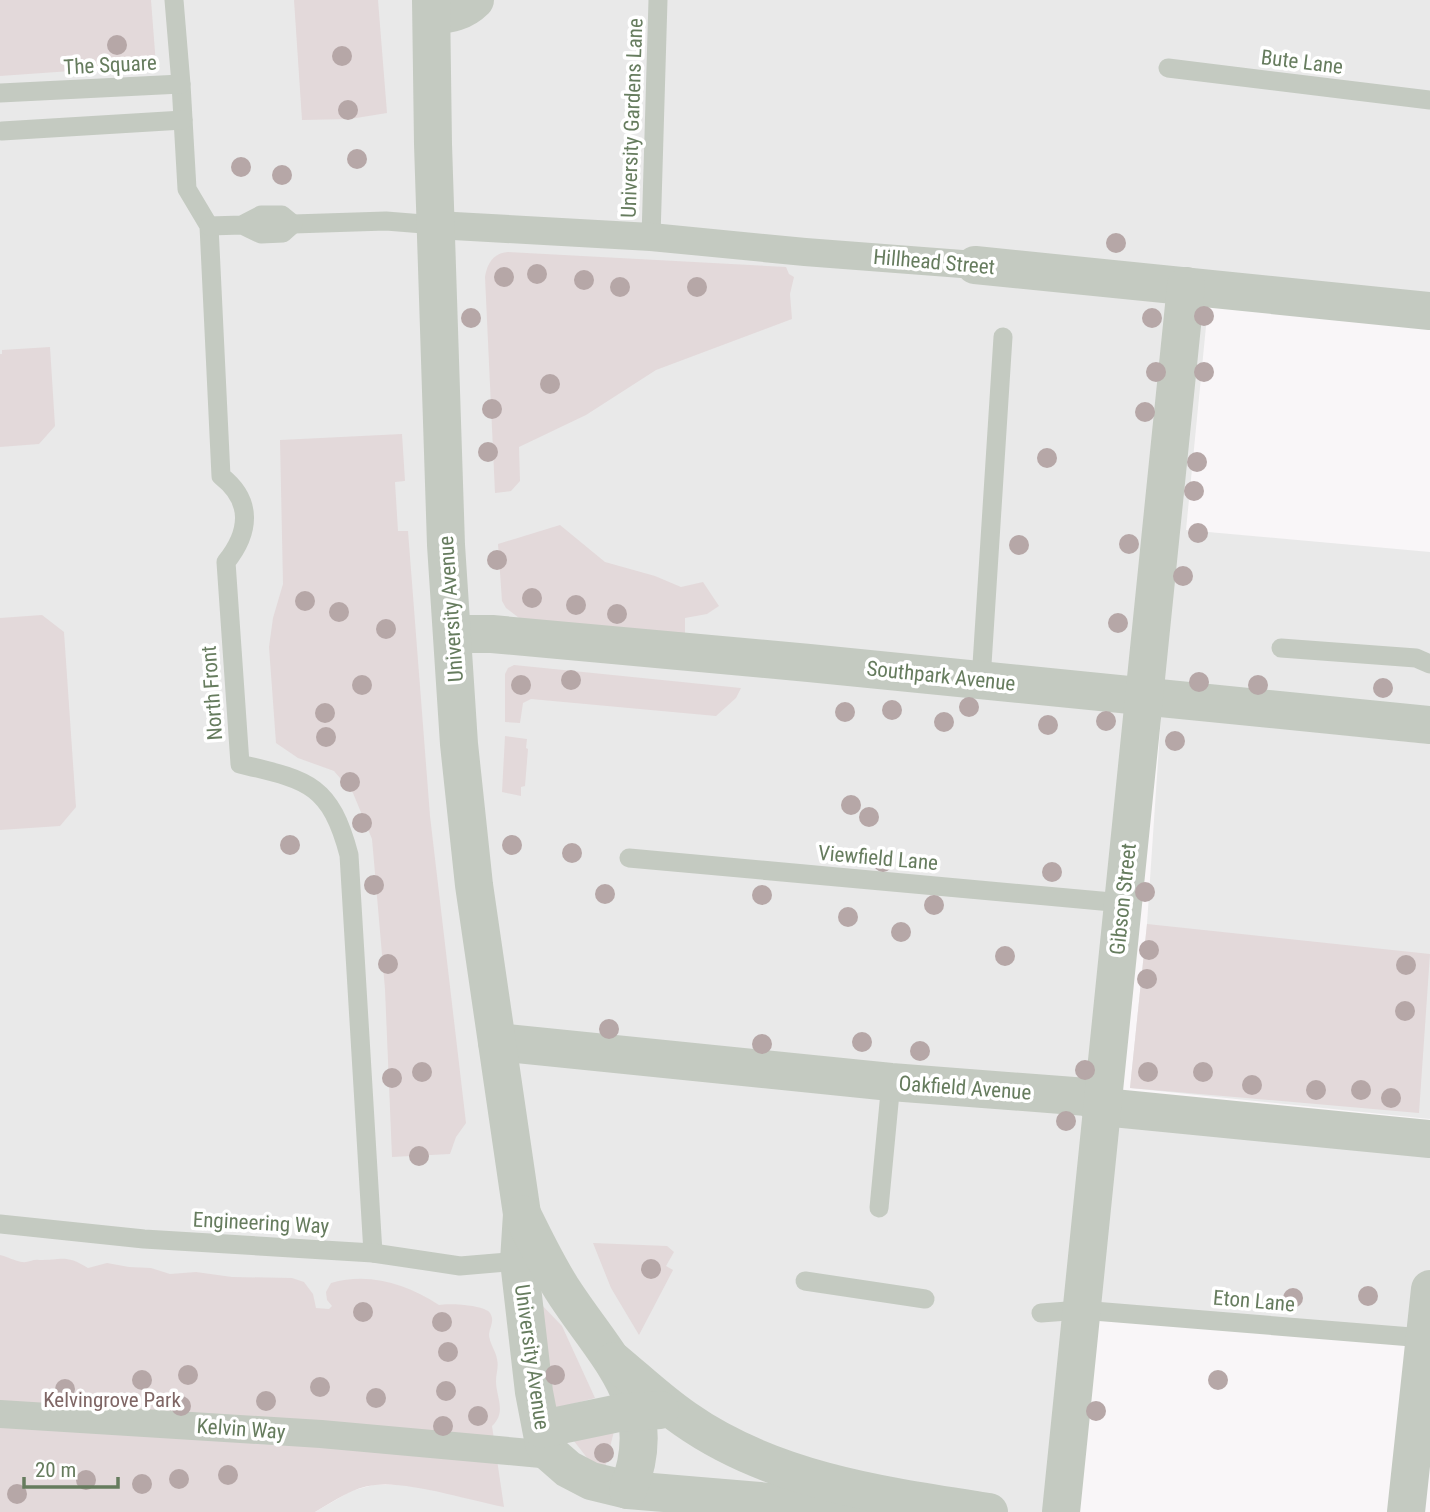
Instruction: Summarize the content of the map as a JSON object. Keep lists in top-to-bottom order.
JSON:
{
  "streets": {
    "street": [
      "Hillhead Street",
      "University Avenue",
      "Southpark Avenue",
      "Gibson Street",
      "Oakfield Avenue",
      "Kelvin Way"
    ],
    "lane": [
      "Bute Lane",
      "The Square",
      "University Gardens Lane",
      "North Front",
      "Viewfield Lane",
      "Engineering Way",
      "Eton Lane"
    ]
  },
  "crossings": [
    ["The Square", "North Front"],
    ["University Gardens Lane", "Hillhead Street"],
    ["Hillhead Street", "University Avenue"],
    ["Hillhead Street", "Gibson Street"],
    ["University Avenue", "Southpark Avenue"],
    ["University Avenue", "Oakfield Avenue"],
    ["University Avenue", "Engineering Way"],
    ["University Avenue", "Kelvin Way"],
    ["Southpark Avenue", "Gibson Street"],
    ["North Front", "Engineering Way"],
    ["Viewfield Lane", "Gibson Street"],
    ["Gibson Street", "Oakfield Avenue"],
    ["Gibson Street", "Eton Lane"]
  ],
  "parks": ["Kelvingrove Park"],
  "scale_bar": "20 m"
}
